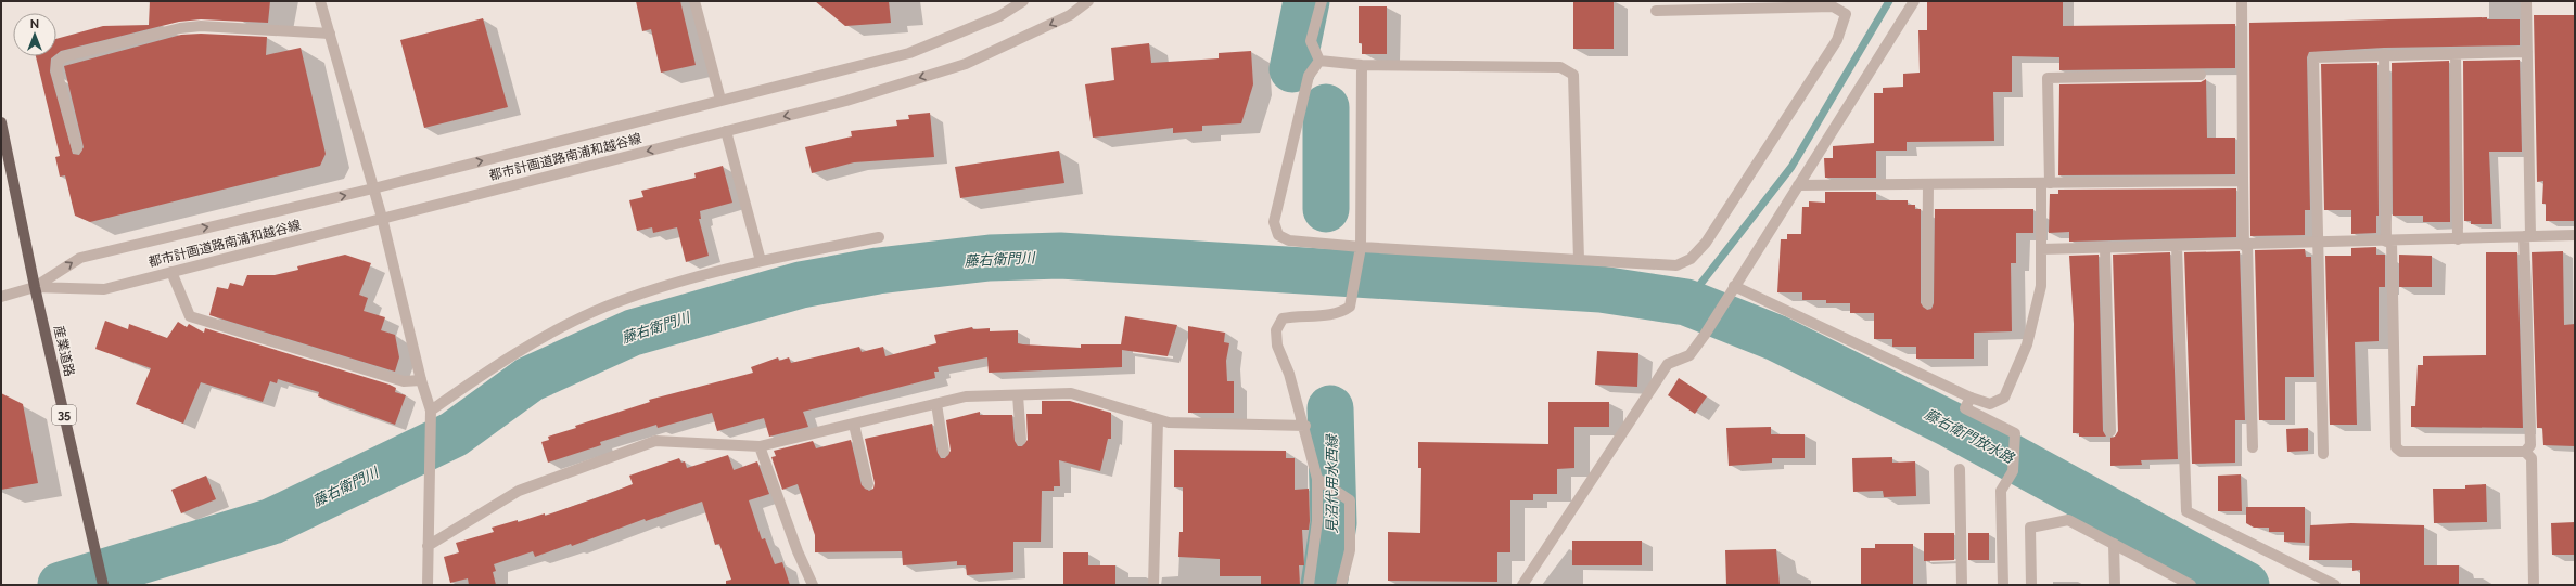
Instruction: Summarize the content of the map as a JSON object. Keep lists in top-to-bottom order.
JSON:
{
  "streets": {
    "main road": ["産業道路", "35"],
    "street": ["都市計画道路南浦和越谷線"]
  },
  "crossings": [
    ["都市計画道路南浦和越谷線", "産業道路"]
  ],
  "water": ["藤右衛門川", "藤右衛門放水路", "見沼代用水西縁"],
  "north": "top"
}
